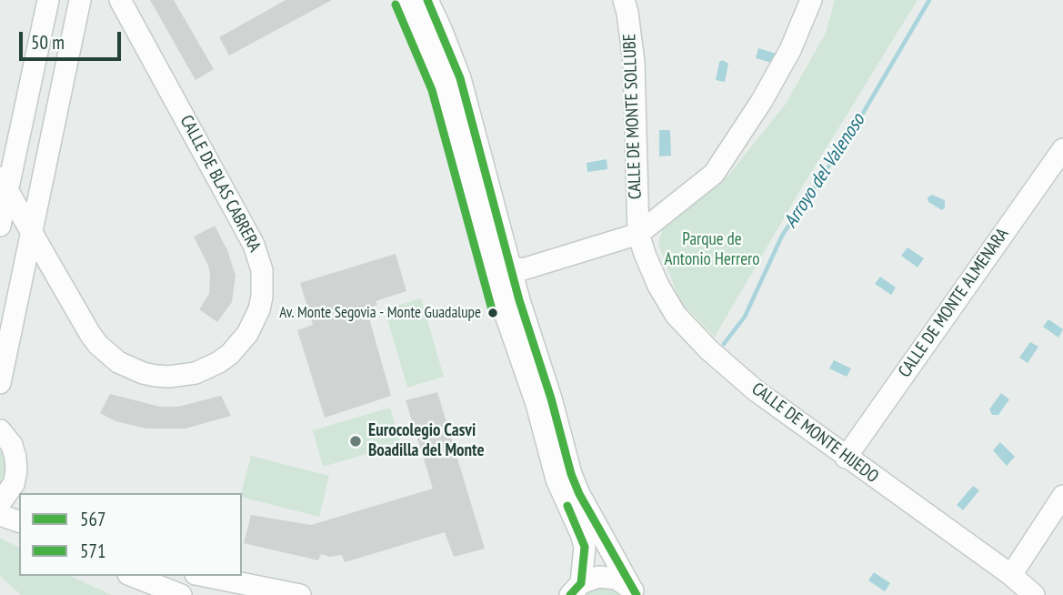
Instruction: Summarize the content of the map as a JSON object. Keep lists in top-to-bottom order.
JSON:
{
  "streets": {
    "street": [
      "CALLE DE MONTE SOLLUBE",
      "CALLE DE BLAS CABRERA",
      "CALLE DE MONTE ALMENARA",
      "CALLE DE MONTE HIJEDO"
    ]
  },
  "crossings": [
    ["CALLE DE MONTE SOLLUBE", "CALLE DE MONTE HIJEDO"],
    ["CALLE DE MONTE ALMENARA", "CALLE DE MONTE HIJEDO"]
  ],
  "water": ["Arroyo del Valenoso"],
  "parks": ["Parque de Antonio Herrero"],
  "places": ["Av. Monte Segovia - Monte Guadalupe", "Eurocolegio Casvi Boadilla del Monte"],
  "lines": ["transit line 567", "transit line 571"],
  "legend": ["567", "571"],
  "scale_bar": "50 m"
}
